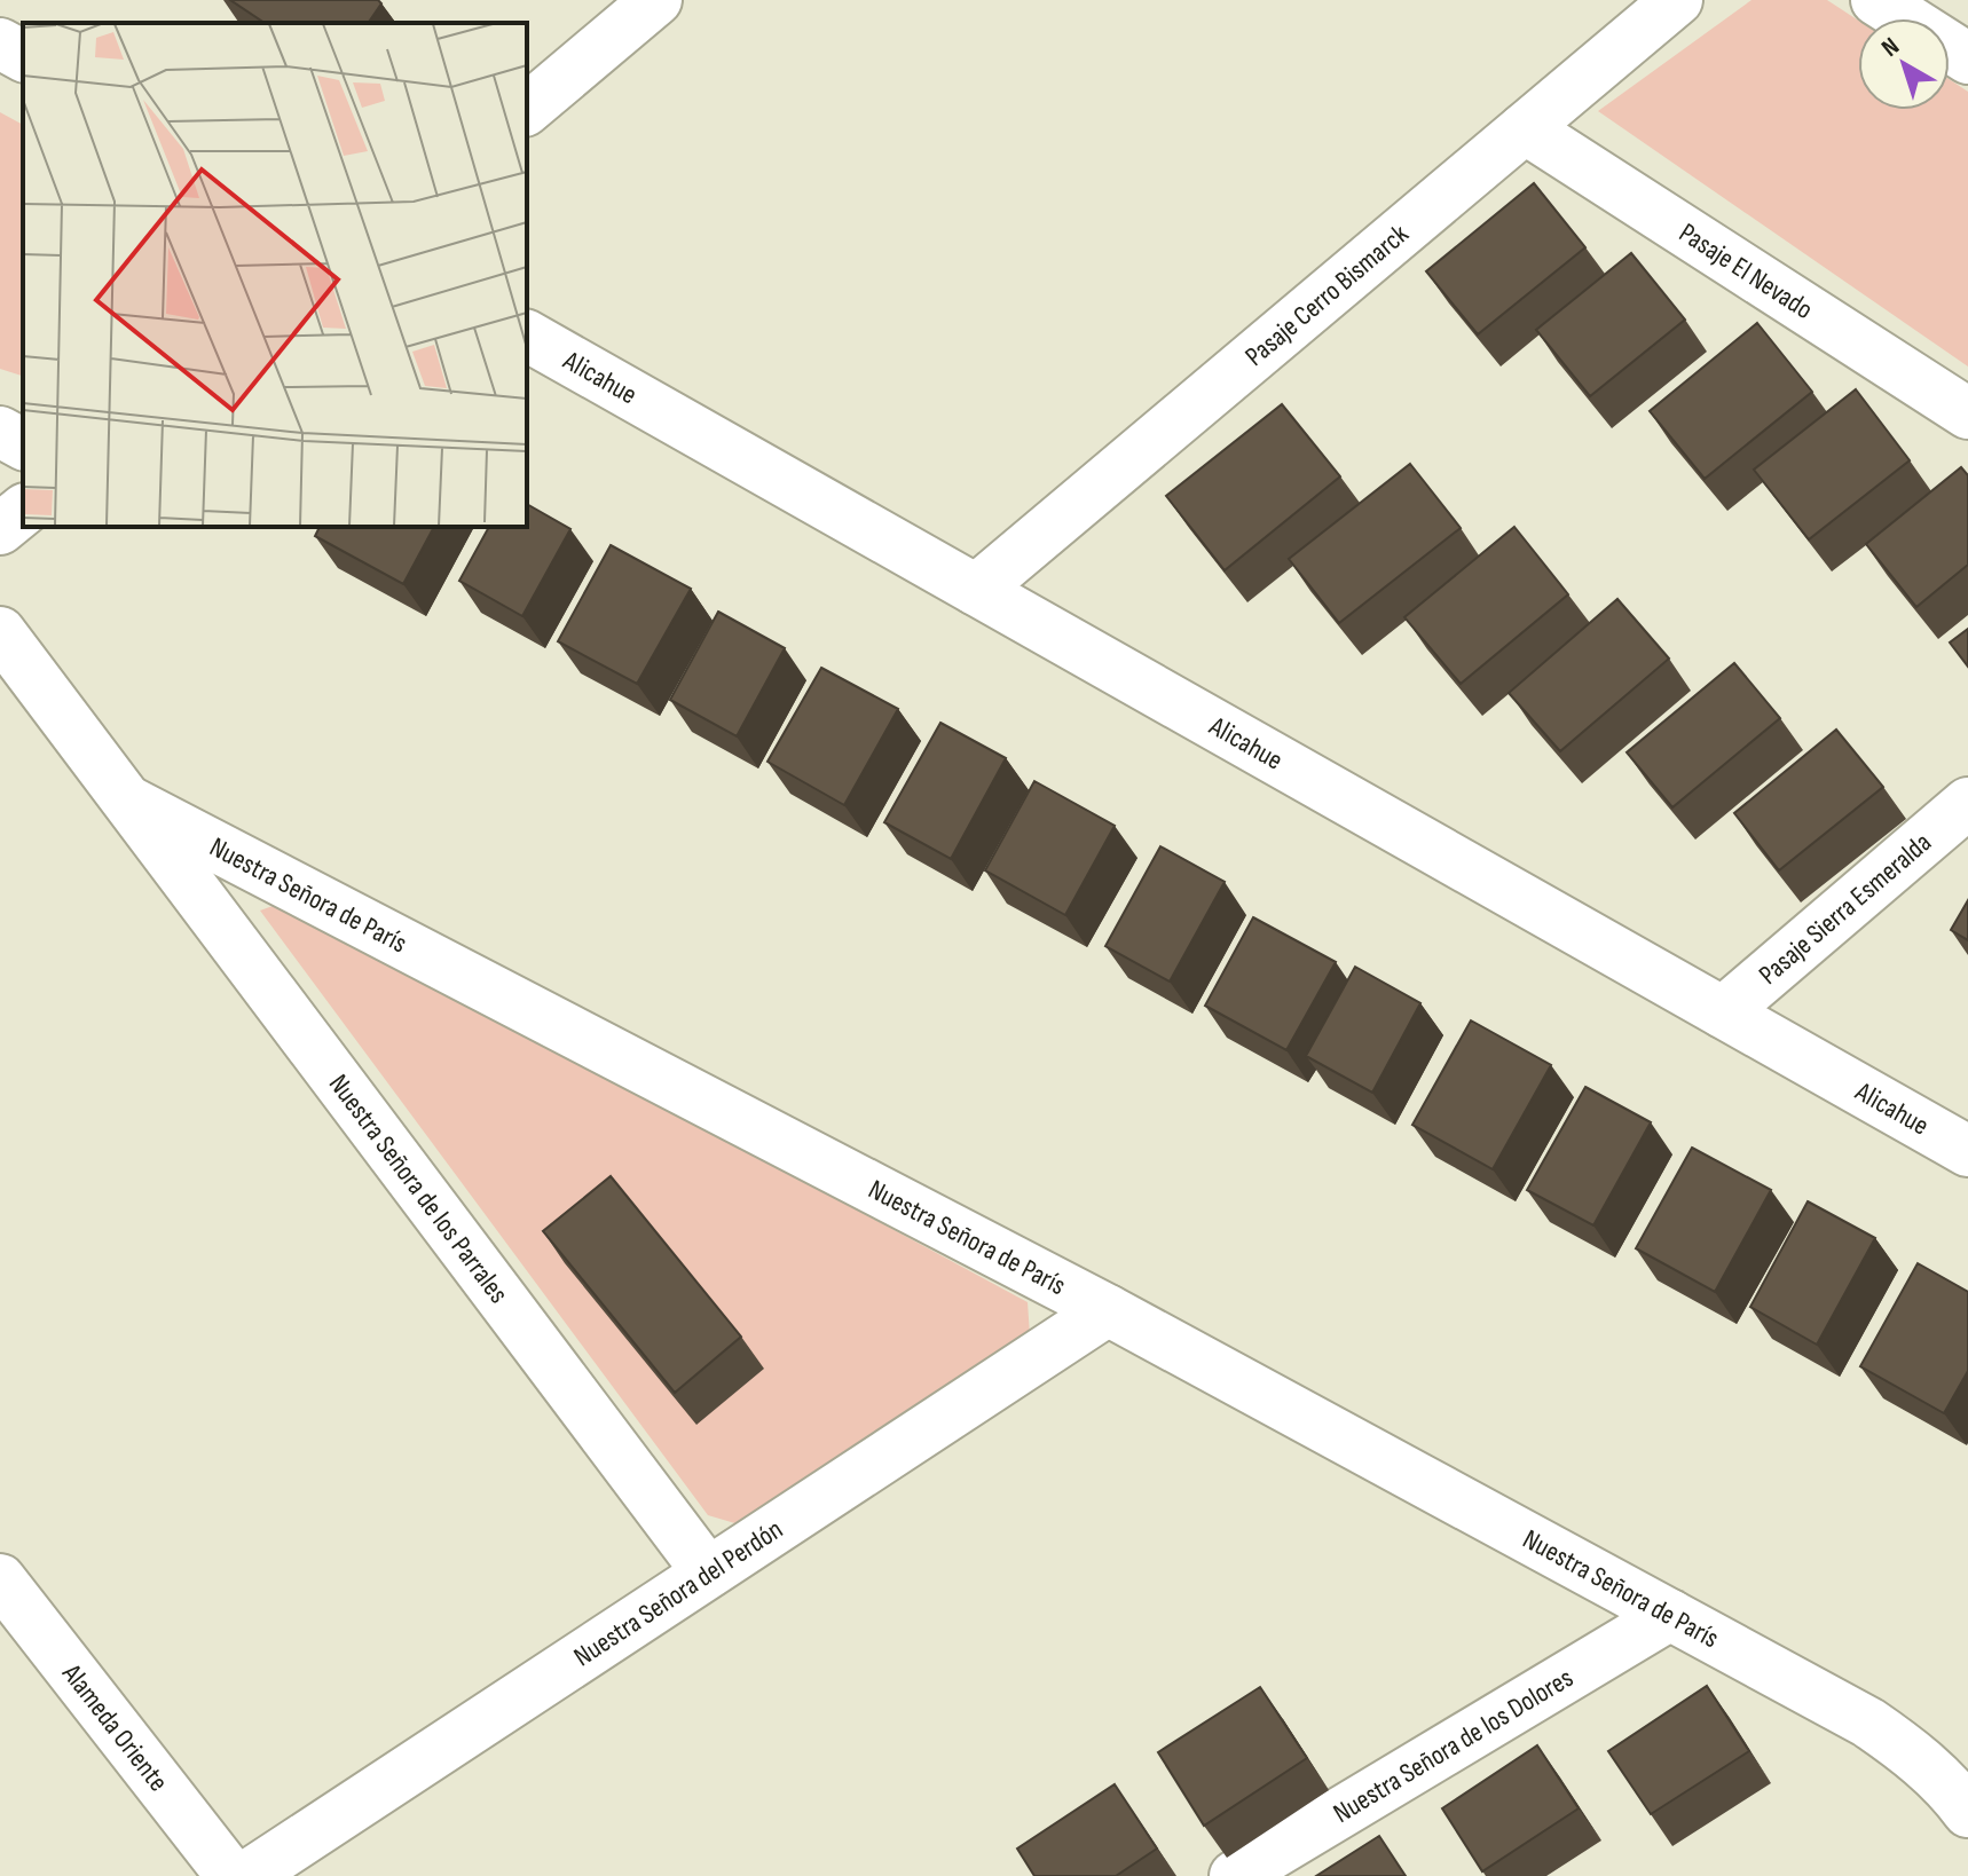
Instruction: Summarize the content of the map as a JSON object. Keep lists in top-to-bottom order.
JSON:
{
  "streets": {
    "street": [
      "Pasaje El Nevado",
      "Pasaje Cerro Bismarck",
      "Alicahue",
      "Nuestra Señora de París",
      "Pasaje Sierra Esmeralda",
      "Nuestra Señora de los Parrales",
      "Nuestra Señora del Perdón",
      "Alameda Oriente",
      "Nuestra Señora de los Dolores"
    ]
  },
  "crossings": [
    ["Pasaje El Nevado", "Pasaje Cerro Bismarck"],
    ["Pasaje Cerro Bismarck", "Alicahue"],
    ["Alicahue", "Pasaje Sierra Esmeralda"],
    ["Nuestra Señora de París", "Nuestra Señora de los Parrales"],
    ["Nuestra Señora de París", "Nuestra Señora del Perdón"],
    ["Nuestra Señora de París", "Nuestra Señora de los Dolores"],
    ["Nuestra Señora de los Parrales", "Nuestra Señora del Perdón"]
  ],
  "north": "top left"
}
